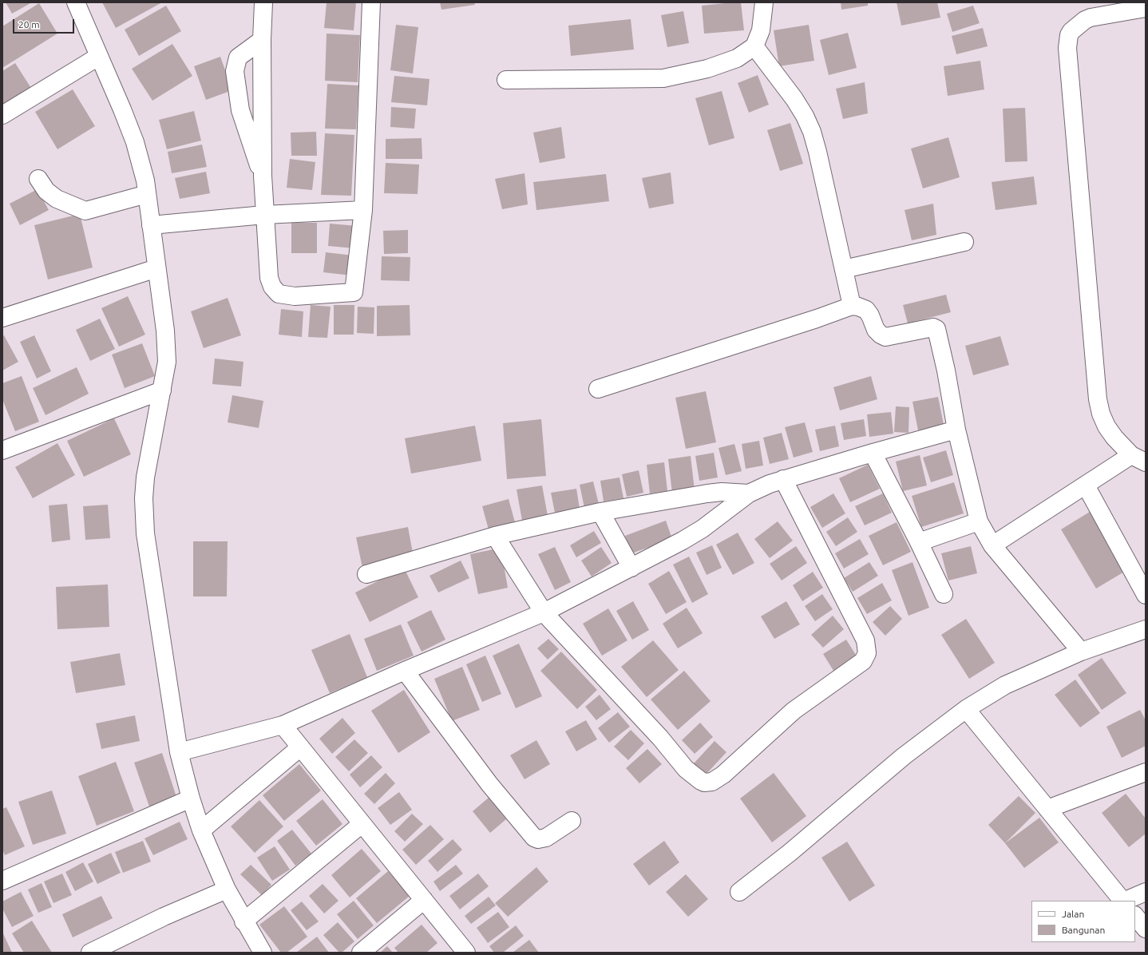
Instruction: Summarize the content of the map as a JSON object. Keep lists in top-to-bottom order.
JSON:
{
  "legend": ["Jalan", "Bangunan"],
  "scale_bar": "20 m"
}
